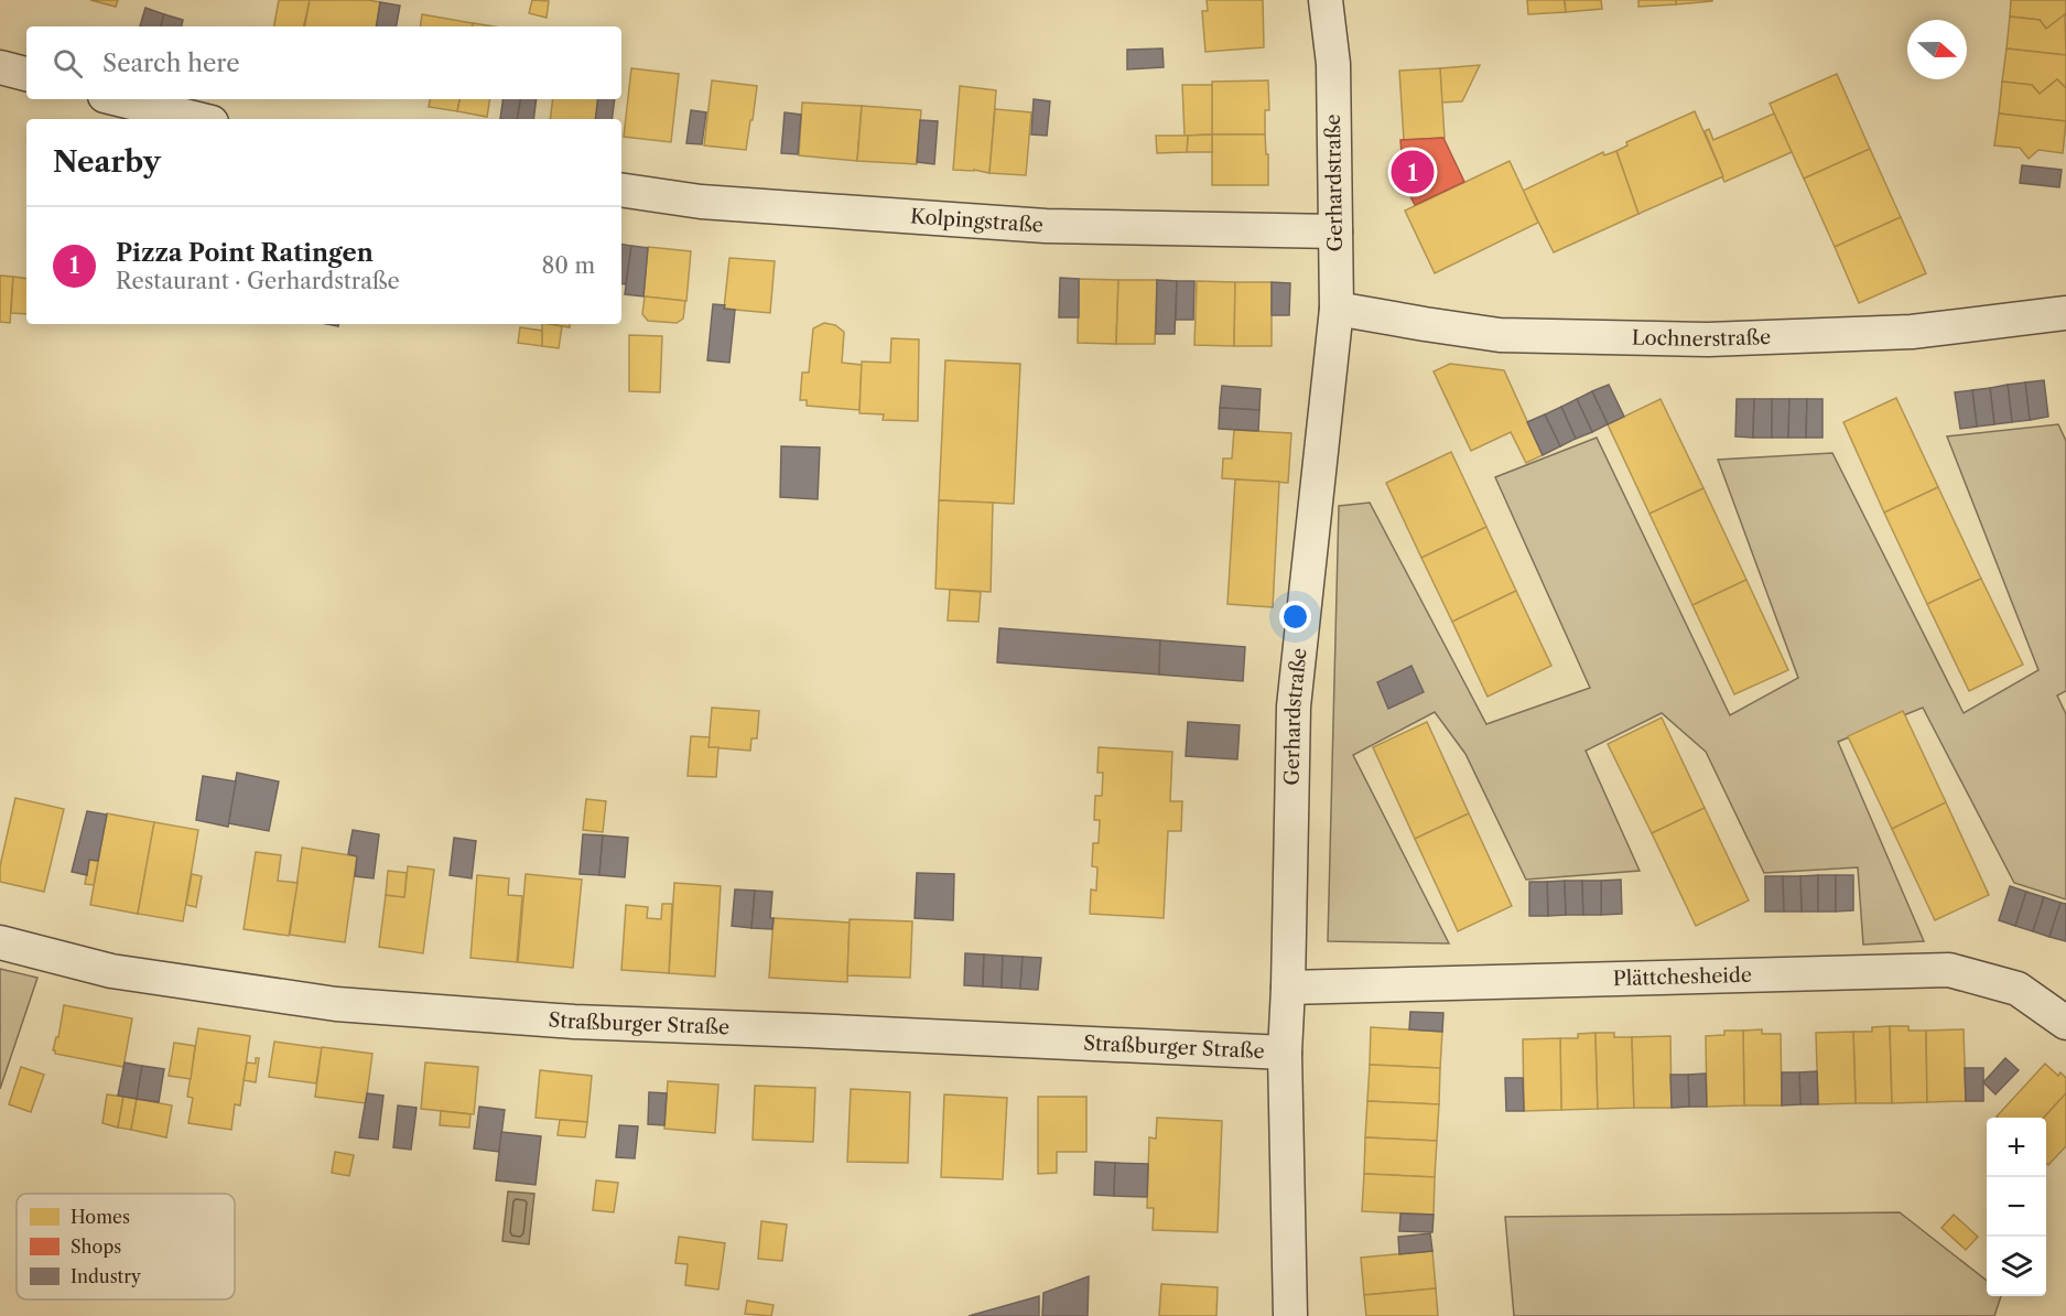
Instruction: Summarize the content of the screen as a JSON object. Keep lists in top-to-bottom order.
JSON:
{
  "streets": {
    "street": [
      "Gerhardstraße",
      "Kolpingstraße",
      "Lochnerstraße",
      "Plättchesheide",
      "Straßburger Straße"
    ]
  },
  "crossings": [
    ["Gerhardstraße", "Kolpingstraße"],
    ["Gerhardstraße", "Lochnerstraße"],
    ["Gerhardstraße", "Plättchesheide"],
    ["Gerhardstraße", "Straßburger Straße"]
  ],
  "legend": ["Homes", "Shops", "Industry"],
  "north": "right",
  "page": {
    "search": "Search here",
    "heading": "Nearby",
    "pins": "1",
    "list": [
      {
        "mark": "1",
        "name": "Pizza Point Ratingen",
        "note": "Restaurant · Gerhardstraße",
        "value": "80 m"
      }
    ],
    "map_buttons": ["+", "−"]
  }
}
